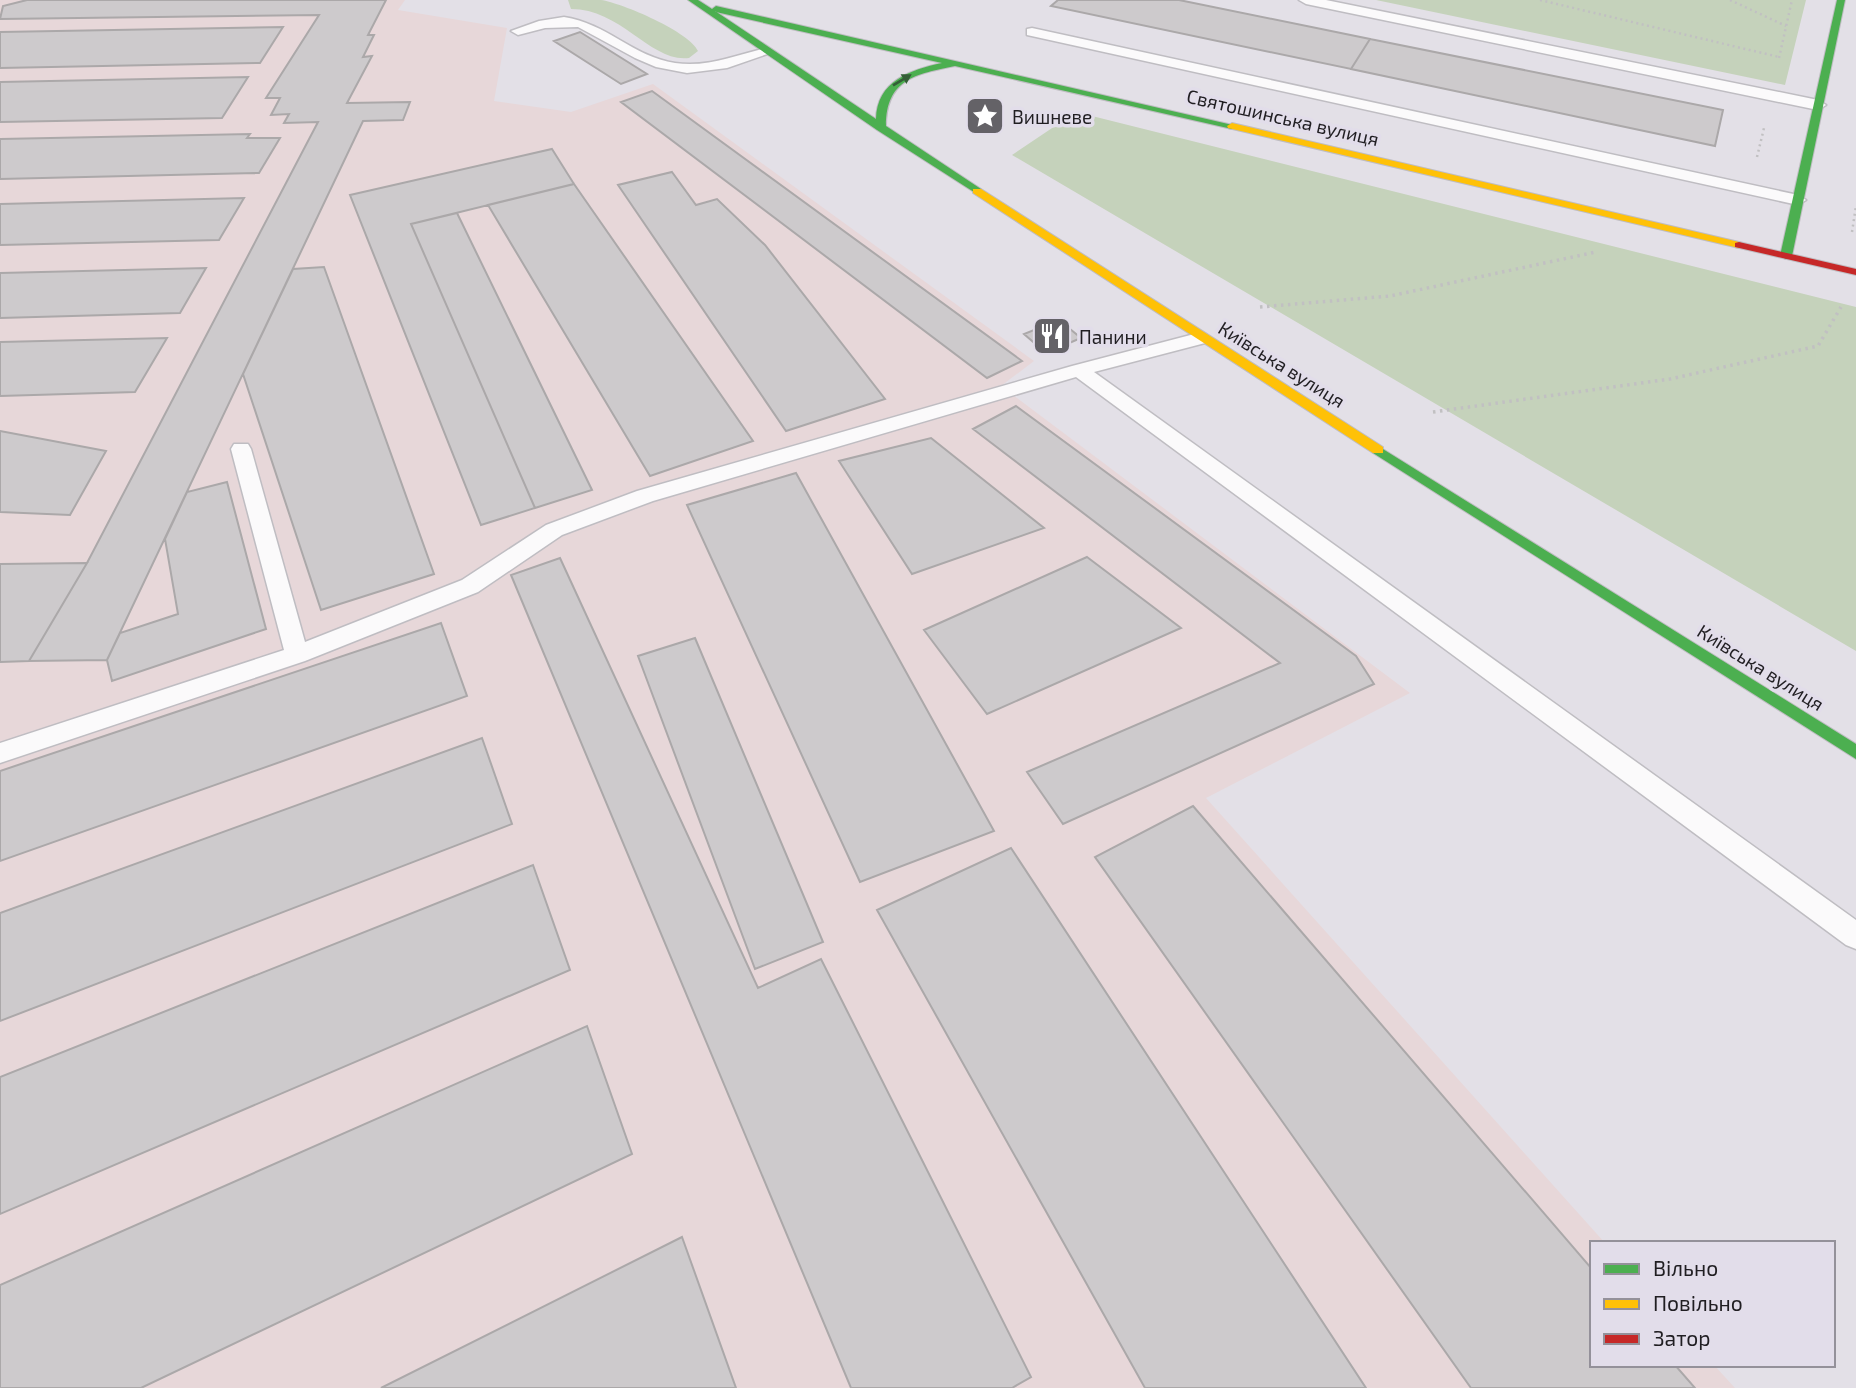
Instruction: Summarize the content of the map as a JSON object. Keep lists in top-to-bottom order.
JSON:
{
  "streets": {
    "street": ["Святошинська вулиця", "Київська вулиця"]
  },
  "crossings": [
    ["Святошинська вулиця", "Київська вулиця"]
  ],
  "places": {
    "place": ["Вишневе"],
    "restaurant": ["Панини"]
  },
  "legend": ["Вільно", "Повільно", "Затор"]
}
